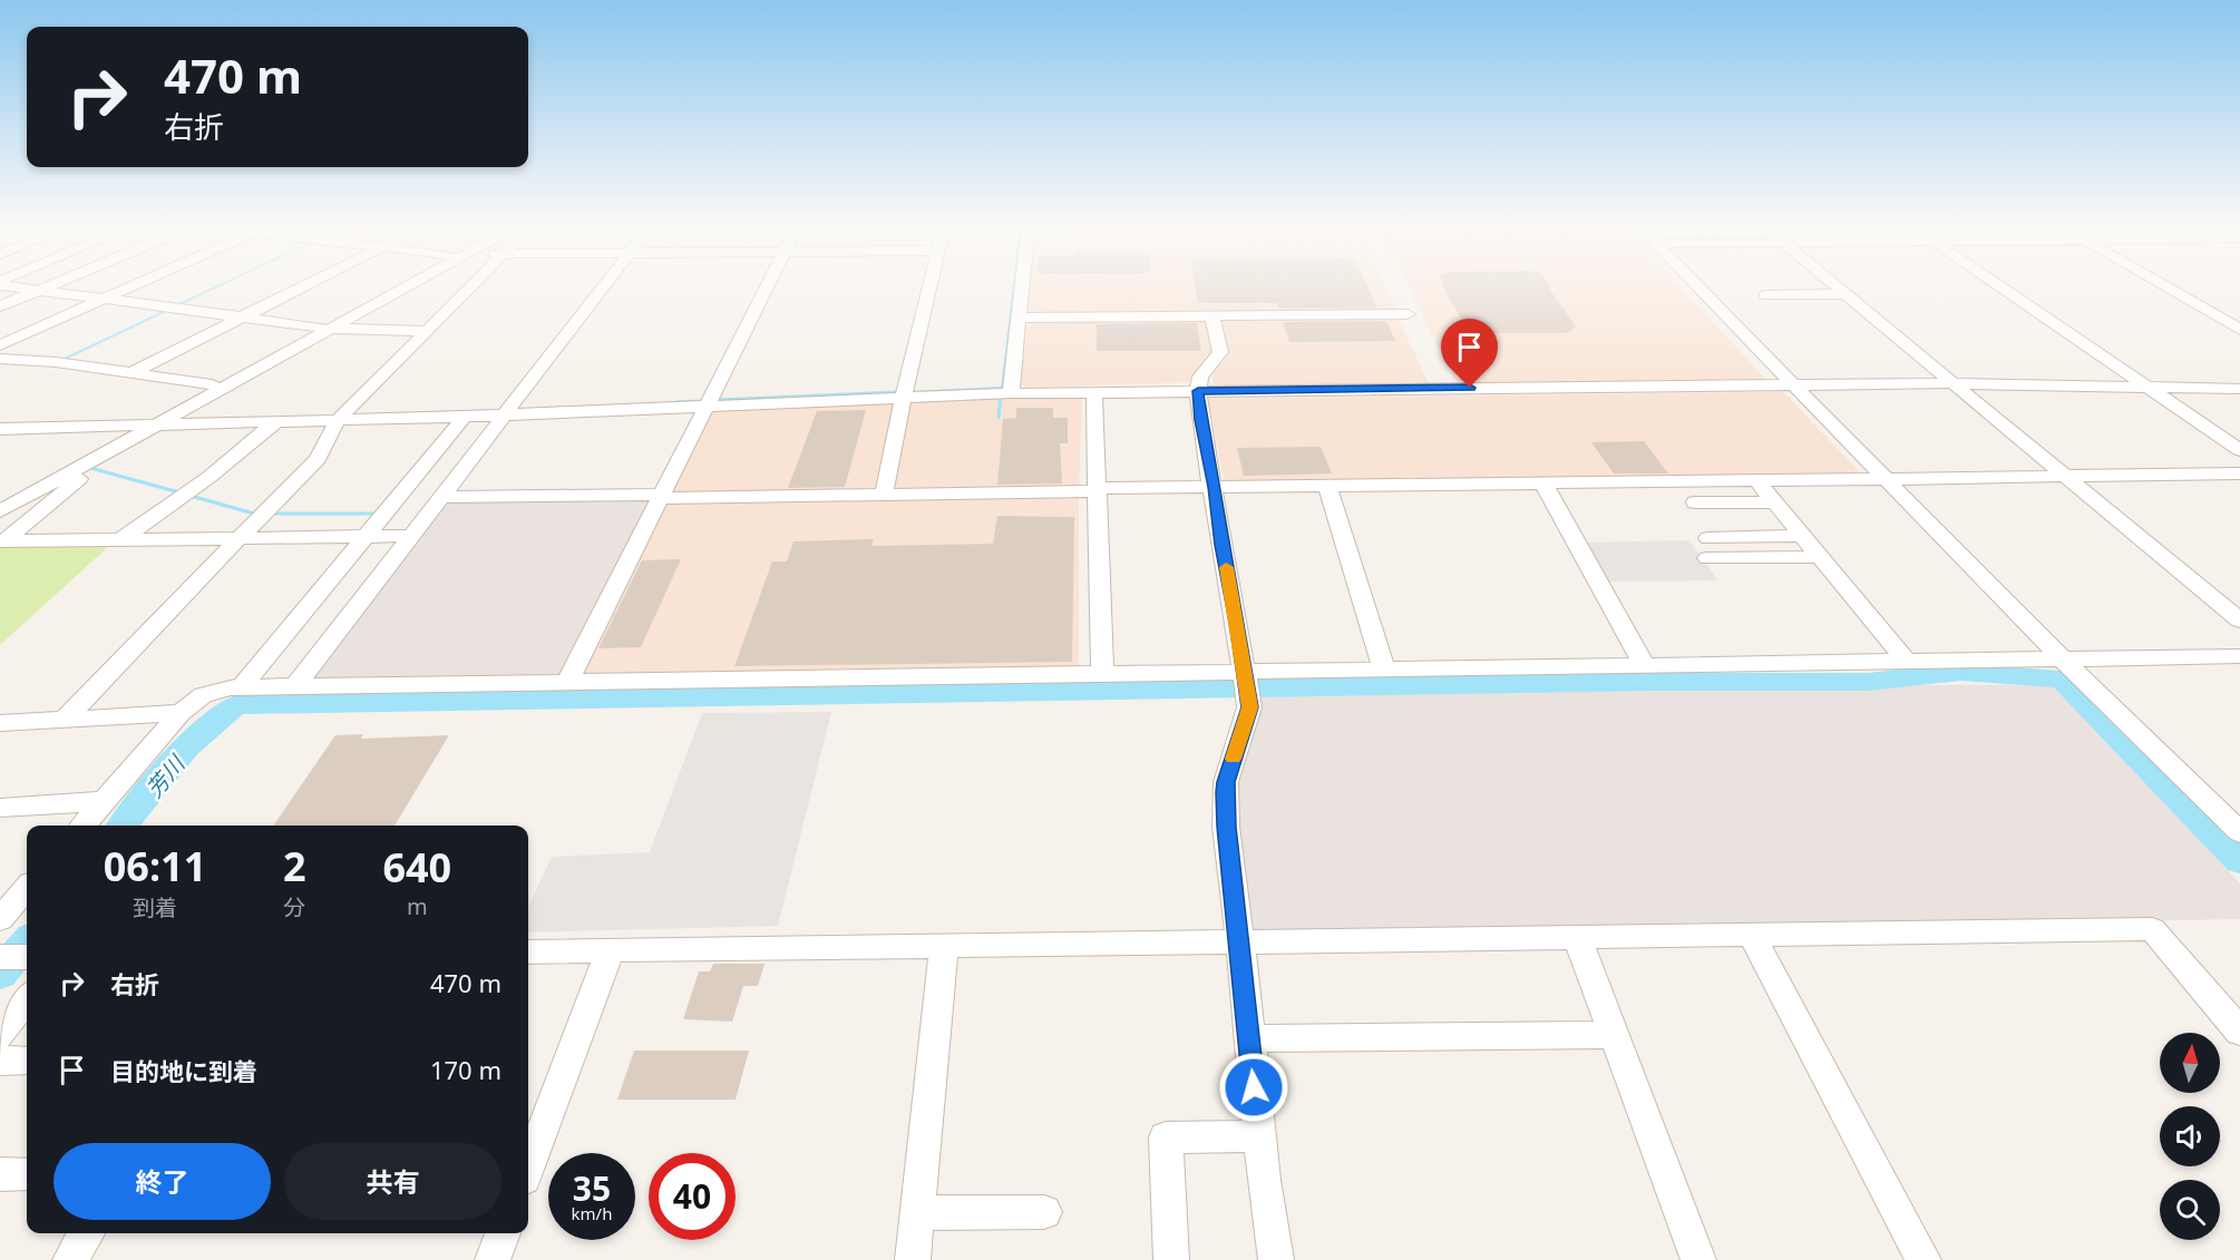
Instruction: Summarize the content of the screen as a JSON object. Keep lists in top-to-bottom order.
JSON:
{
  "water": ["芳川"],
  "north": "top",
  "page": {
    "turn": ["470 m", "右折"],
    "eta": [
      "06:11",
      "到着",
      "2",
      "分",
      "640",
      "m"
    ],
    "list": [
      {
        "name": "右折",
        "value": "470 m"
      },
      {
        "name": "目的地に到着",
        "value": "170 m"
      }
    ],
    "buttons": ["終了", "共有"],
    "speed": "35 km/h",
    "limit": "40"
  }
}
